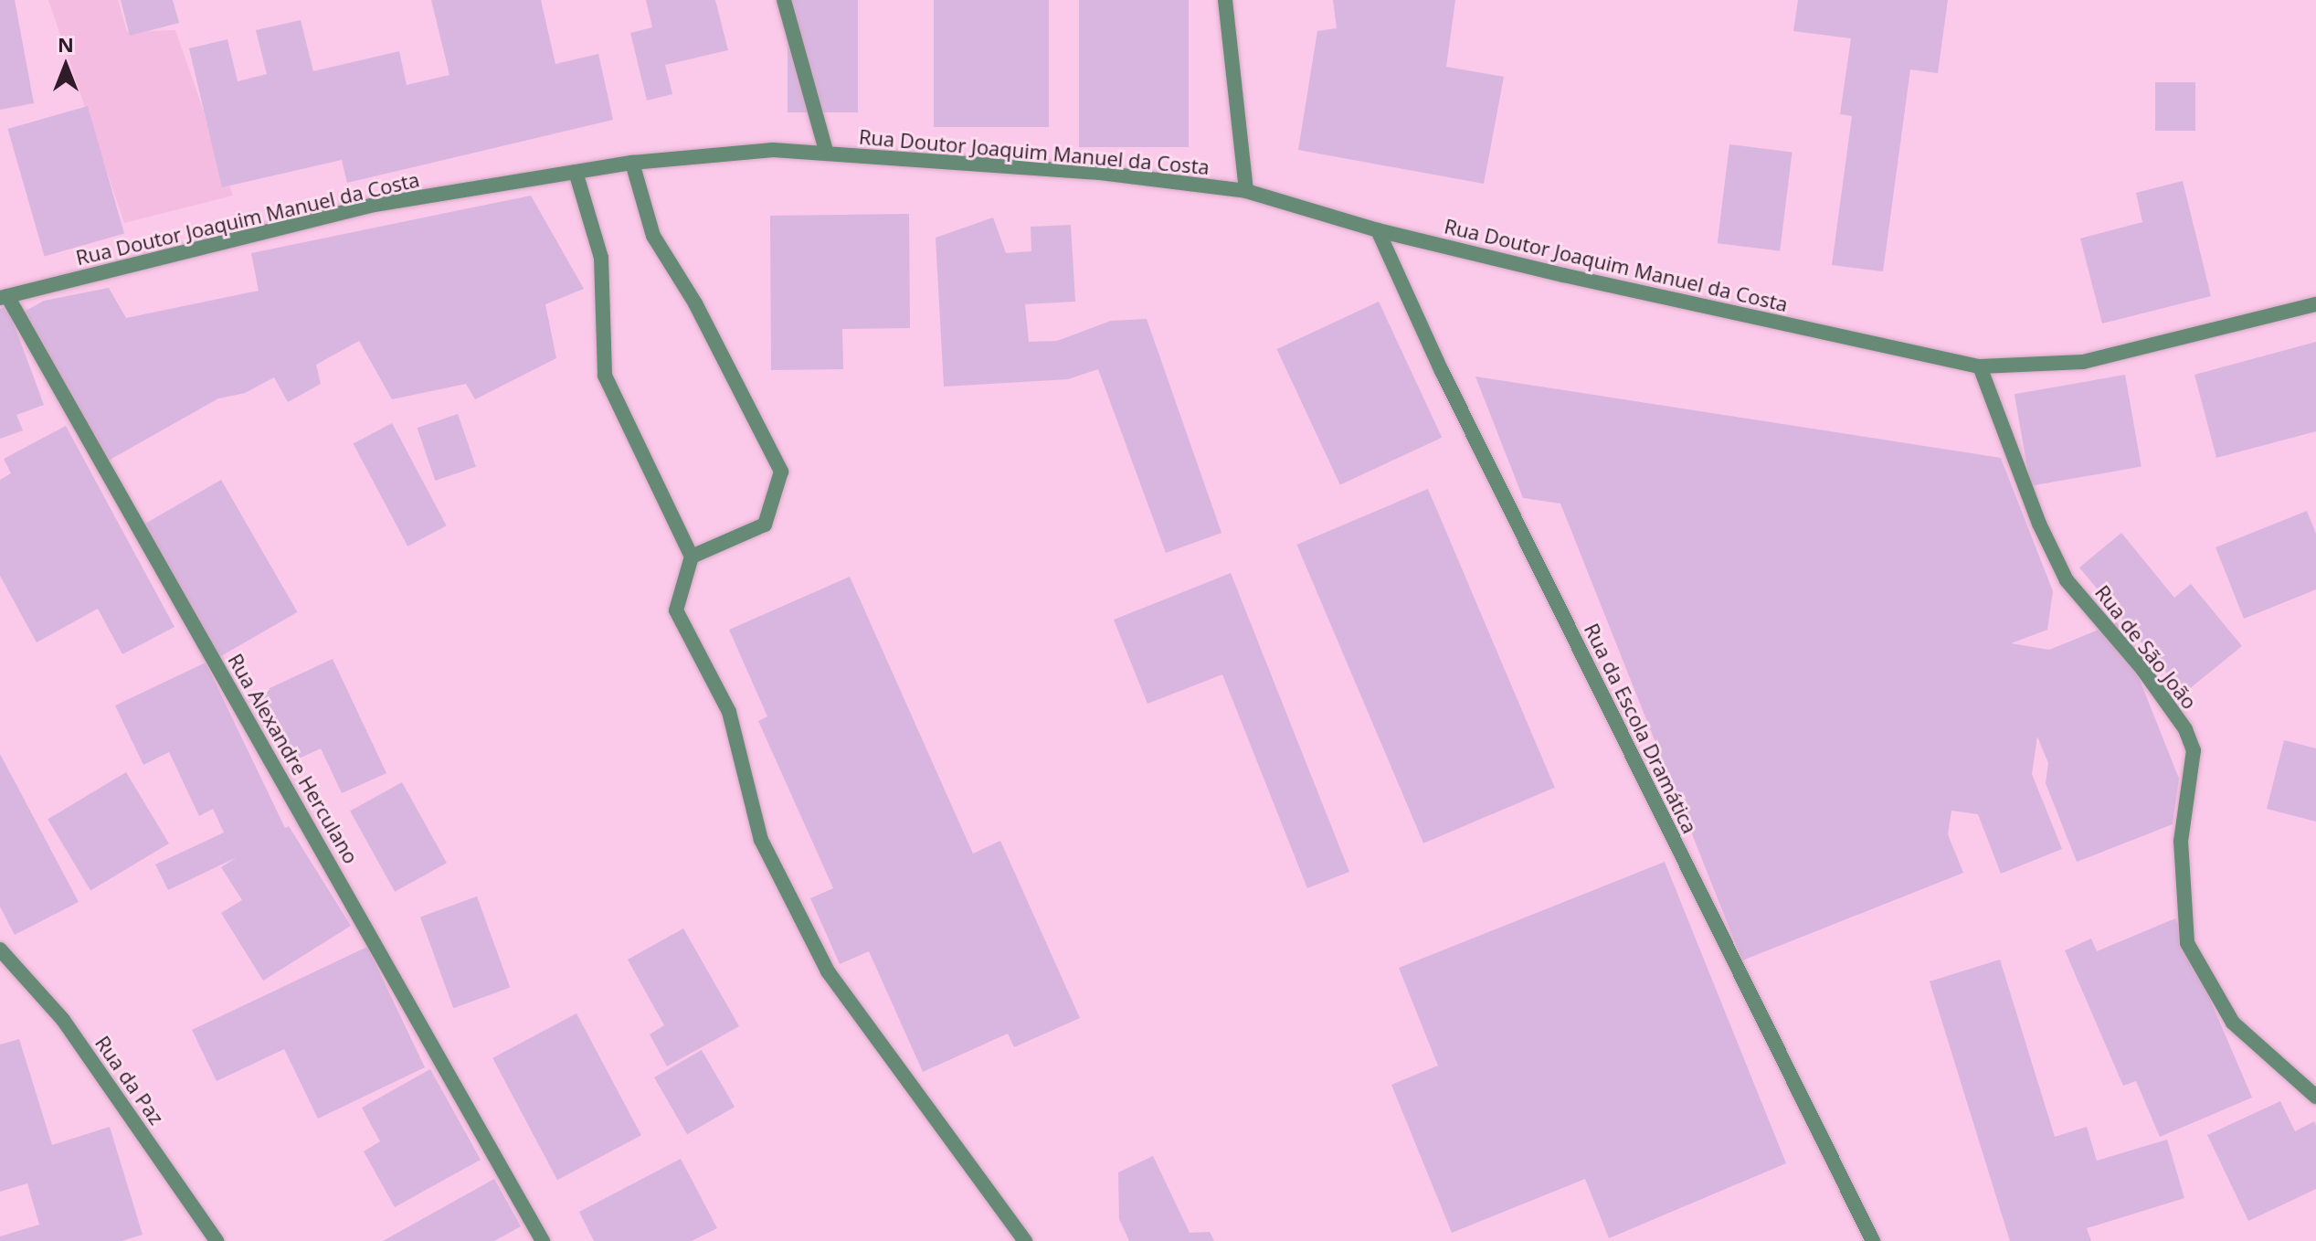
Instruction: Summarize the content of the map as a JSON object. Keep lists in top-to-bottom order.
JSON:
{
  "streets": {
    "street": [
      "Rua Doutor Joaquim Manuel da Costa",
      "Rua de São João",
      "Rua da Escola Dramática",
      "Rua Alexandre Herculano",
      "Rua da Paz"
    ]
  },
  "crossings": [
    ["Rua Doutor Joaquim Manuel da Costa", "Rua de São João"],
    ["Rua Doutor Joaquim Manuel da Costa", "Rua da Escola Dramática"],
    ["Rua Doutor Joaquim Manuel da Costa", "Rua Alexandre Herculano"]
  ],
  "north": "top"
}
